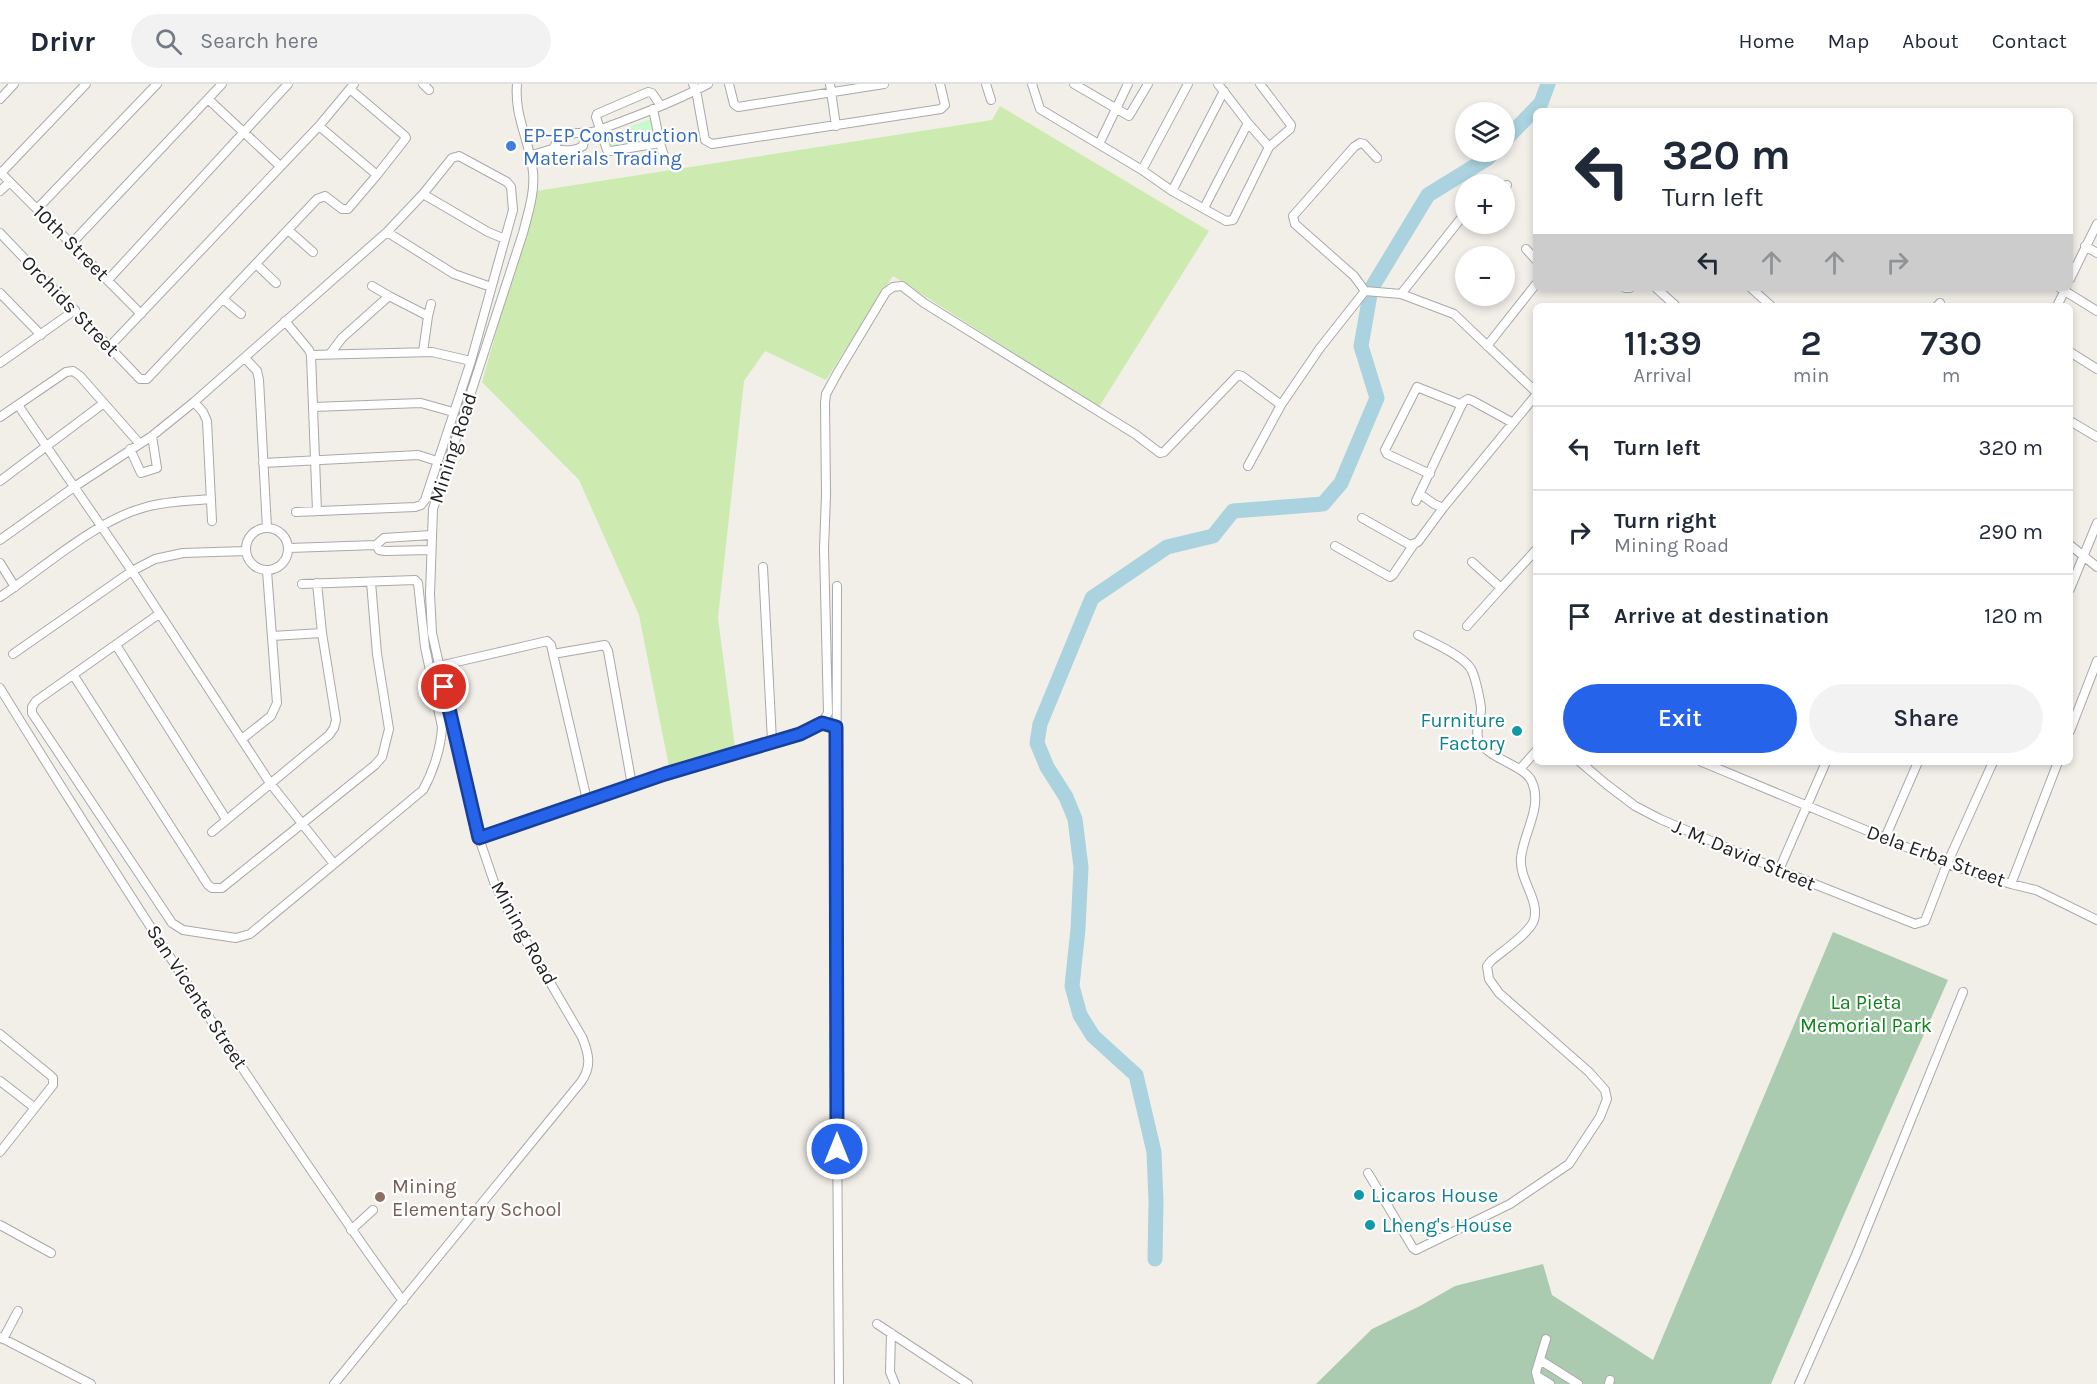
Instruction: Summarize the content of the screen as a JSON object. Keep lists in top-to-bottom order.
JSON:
{
  "streets": {
    "street": [
      "10th Street",
      "Orchids Street",
      "Mining Road",
      "J. M. David Street",
      "Dela Erba Street",
      "San Vicente Street"
    ]
  },
  "crossings": [
    ["Mining Road", "San Vicente Street"],
    ["J. M. David Street", "Dela Erba Street"]
  ],
  "parks": ["La Pieta Memorial Park"],
  "places": [
    "EP-EP Construction Materials Trading",
    "Furniture Factory",
    "Licaros House",
    "Mining Elementary School",
    "Lheng's House"
  ],
  "page": {
    "header": "Drivr",
    "search": "Search here",
    "nav": [
      "Home",
      "Map",
      "About",
      "Contact"
    ],
    "map_buttons": ["+", "−"],
    "turn": ["320 m", "Turn left"],
    "eta": [
      "11:39",
      "Arrival",
      "2",
      "min",
      "730",
      "m"
    ],
    "list": [
      {
        "name": "Turn left",
        "value": "320 m"
      },
      {
        "name": "Turn right",
        "note": "Mining Road",
        "value": "290 m"
      },
      {
        "name": "Arrive at destination",
        "value": "120 m"
      }
    ],
    "buttons": ["Exit", "Share"]
  }
}
